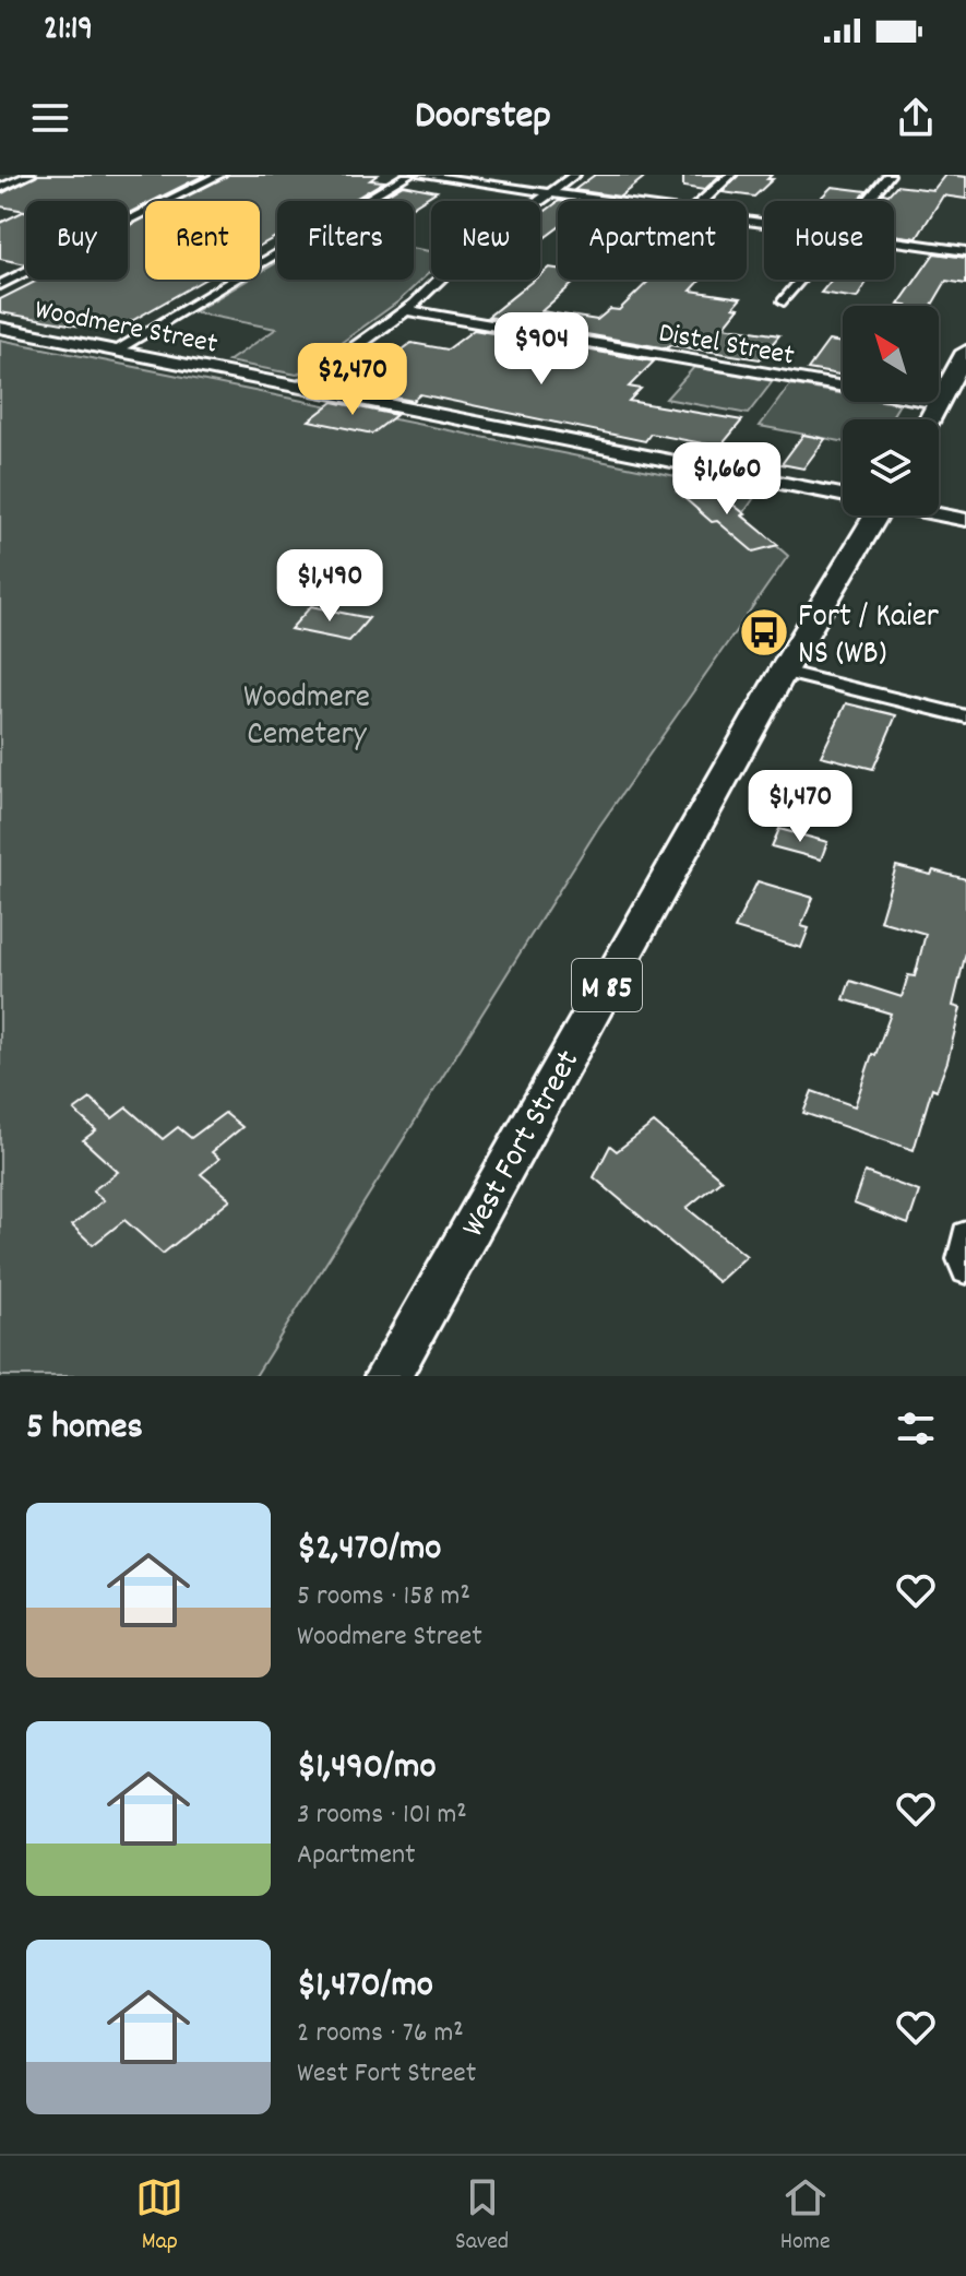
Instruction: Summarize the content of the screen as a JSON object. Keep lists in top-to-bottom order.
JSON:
{
  "streets": {
    "main road": ["M 85", "West Fort Street"],
    "street": ["Woodmere Street", "Distel Street"]
  },
  "parks": ["Woodmere Cemetery"],
  "places": {
    "bus stop": ["Fort / Kaier NS (WB)"]
  },
  "north": "top left",
  "page": {
    "status": "21:19",
    "header": "Doorstep",
    "chip": [
      "Buy",
      "Rent",
      "Filters",
      "New",
      "Apartment",
      "House"
    ],
    "price": [
      "$904",
      "$2,470",
      "$1,660",
      "$1,490",
      "$1,470"
    ],
    "heading": "5 homes",
    "list": [
      {
        "name": "$2,470/mo",
        "note": "5 rooms · 158 m² · Woodmere Street"
      },
      {
        "name": "$1,490/mo",
        "note": "3 rooms · 101 m² · Apartment"
      },
      {
        "name": "$1,470/mo",
        "note": "2 rooms · 76 m² · West Fort Street"
      }
    ],
    "tabs": ["Map", "Saved", "Home"]
  }
}
